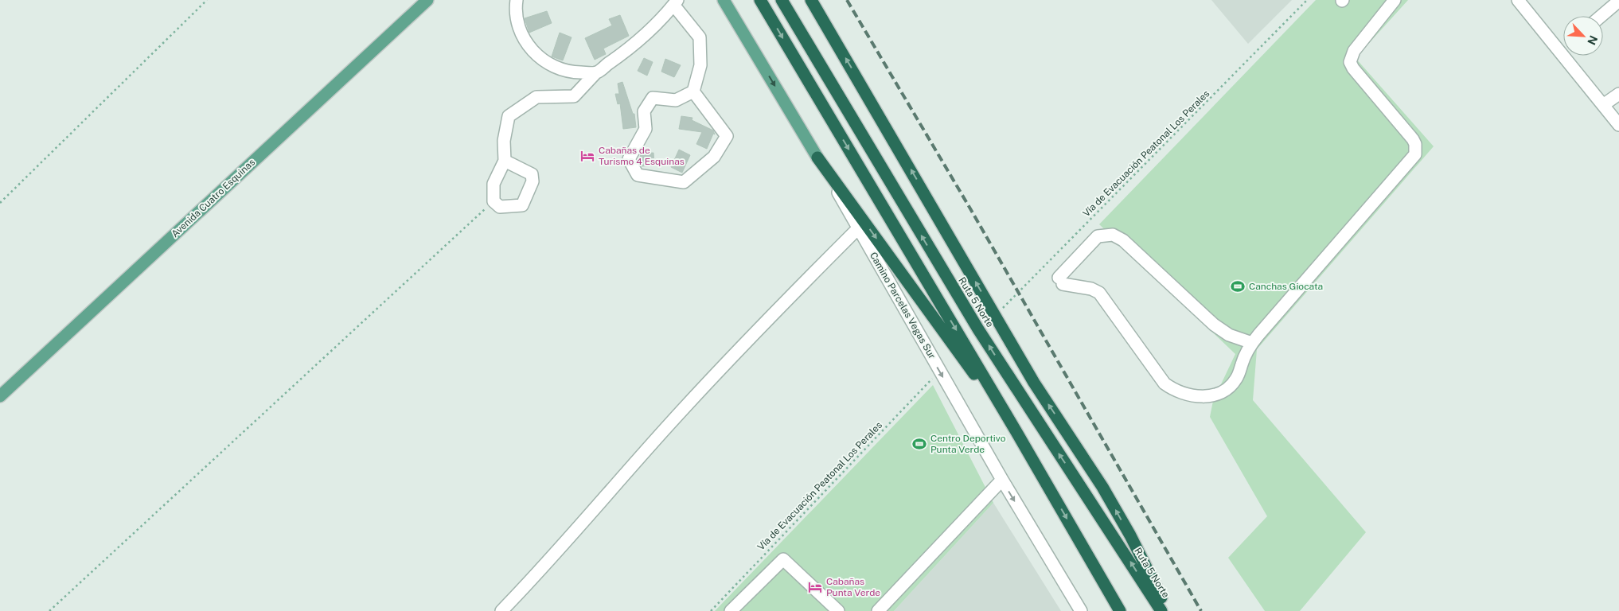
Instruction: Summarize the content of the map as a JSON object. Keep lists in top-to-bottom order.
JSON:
{
  "streets": {
    "highway": ["Ruta 5 Norte"],
    "main road": ["Avenida Cuatro Esquinas", "Camino Parcelas Vegas Sur"],
    "path": ["Vía de Evacuación Peatonal Los Perales"]
  },
  "crossings": [
    ["Vía de Evacuación Peatonal Los Perales", "Camino Parcelas Vegas Sur"]
  ],
  "one_way": ["Camino Parcelas Vegas Sur"],
  "places": {
    "hotel": ["Cabañas de Turismo 4 Esquinas", "Cabañas Punta Verde"],
    "sports": ["Canchas Giocata", "Centro Deportivo Punta Verde"]
  },
  "north": "bottom right"
}
